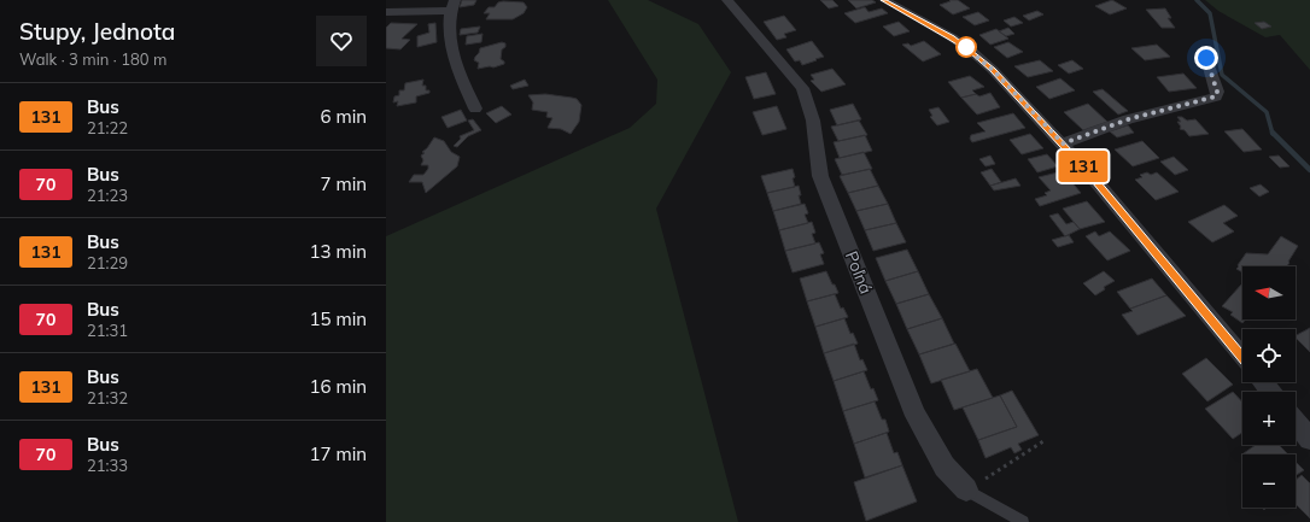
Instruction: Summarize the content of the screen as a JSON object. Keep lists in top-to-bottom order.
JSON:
{
  "streets": {
    "street": ["Poľná"]
  },
  "lines": ["bus line 131"],
  "north": "left",
  "page": {
    "heading": ["Stupy, Jednota", "Walk · 3 min · 180 m"],
    "on_map": "131",
    "list": [
      {
        "mark": "131",
        "name": "Bus",
        "note": "21:22",
        "value": "6 min"
      },
      {
        "mark": "70",
        "name": "Bus",
        "note": "21:23",
        "value": "7 min"
      },
      {
        "mark": "131",
        "name": "Bus",
        "note": "21:29",
        "value": "13 min"
      },
      {
        "mark": "70",
        "name": "Bus",
        "note": "21:31",
        "value": "15 min"
      },
      {
        "mark": "131",
        "name": "Bus",
        "note": "21:32",
        "value": "16 min"
      },
      {
        "mark": "70",
        "name": "Bus",
        "note": "21:33",
        "value": "17 min"
      }
    ],
    "map_buttons": ["+", "−"]
  }
}
